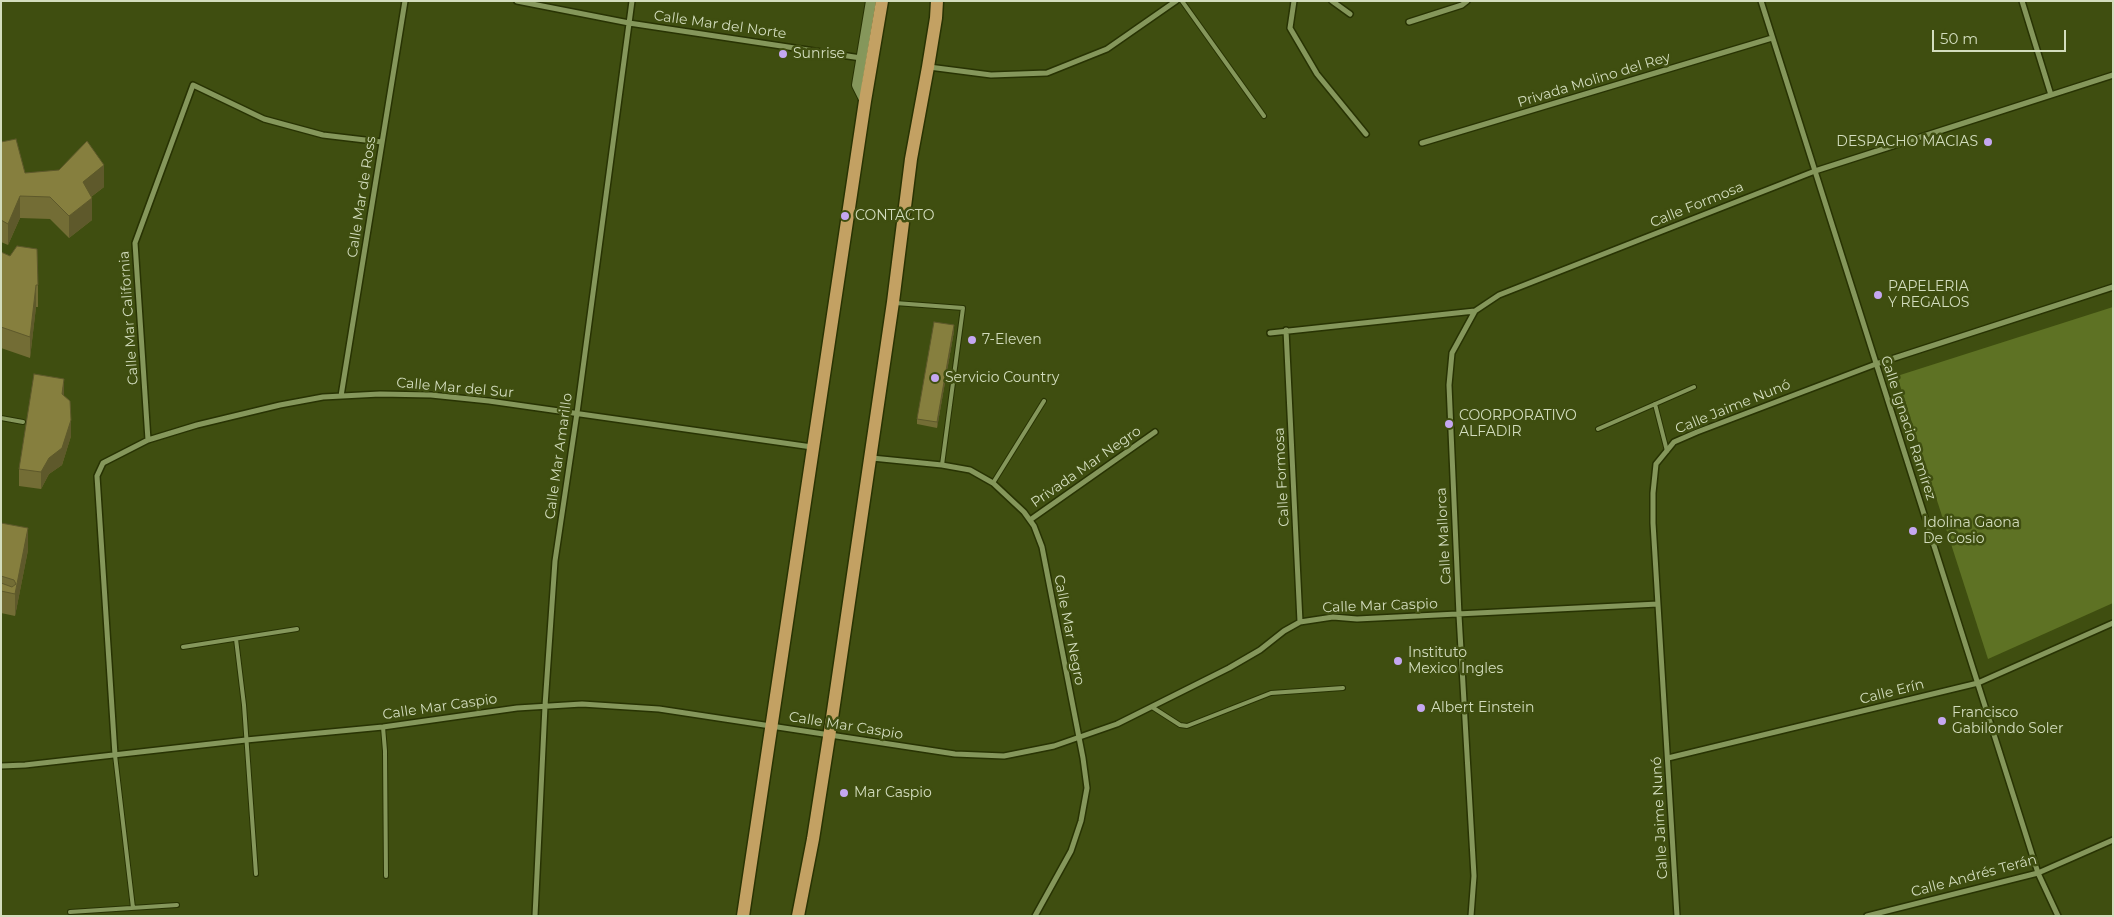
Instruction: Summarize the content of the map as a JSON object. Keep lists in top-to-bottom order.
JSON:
{
  "streets": {
    "street": [
      "Calle Mar del Norte",
      "Privada Molino del Rey",
      "Calle Mar de Ross",
      "Calle Formosa",
      "Calle Mar California",
      "Calle Mar del Sur",
      "Calle Jaime Nunó",
      "Calle Ignacio Ramírez",
      "Calle Mar Amarillo",
      "Privada Mar Negro",
      "Calle Mallorca",
      "Calle Mar Caspio",
      "Calle Mar Negro",
      "Calle Erín",
      "Calle Andrés Terán"
    ]
  },
  "crossings": [
    ["Calle Mar del Norte", "Calle Mar Amarillo"],
    ["Privada Molino del Rey", "Calle Ignacio Ramírez"],
    ["Calle Mar de Ross", "Calle Mar California"],
    ["Calle Mar de Ross", "Calle Mar del Sur"],
    ["Calle Formosa", "Calle Ignacio Ramírez"],
    ["Calle Formosa", "Calle Mallorca"],
    ["Calle Formosa", "Calle Mar Caspio"],
    ["Calle Mar California", "Calle Mar del Sur"],
    ["Calle Mar del Sur", "Calle Mar Amarillo"],
    ["Calle Mar del Sur", "Calle Mar Caspio"],
    ["Calle Jaime Nunó", "Calle Ignacio Ramírez"],
    ["Calle Jaime Nunó", "Calle Mar Caspio"],
    ["Calle Jaime Nunó", "Calle Erín"],
    ["Calle Ignacio Ramírez", "Calle Erín"],
    ["Calle Ignacio Ramírez", "Calle Andrés Terán"],
    ["Calle Mar Amarillo", "Calle Mar Caspio"],
    ["Privada Mar Negro", "Calle Mar Negro"],
    ["Calle Mallorca", "Calle Mar Caspio"],
    ["Calle Mar Caspio", "Calle Mar Negro"]
  ],
  "places": [
    "Sunrise",
    "DESPACHO MACIAS",
    "CONTACTO",
    "PAPELERIA Y REGALOS",
    "7-Eleven",
    "Servicio Country",
    "COORPORATIVO ALFADIR",
    "Idolina Gaona De Cosio",
    "Instituto Mexico Ingles",
    "Albert Einstein",
    "Francisco Gabilondo Soler",
    "Mar Caspio"
  ],
  "scale_bar": "50 m"
}
